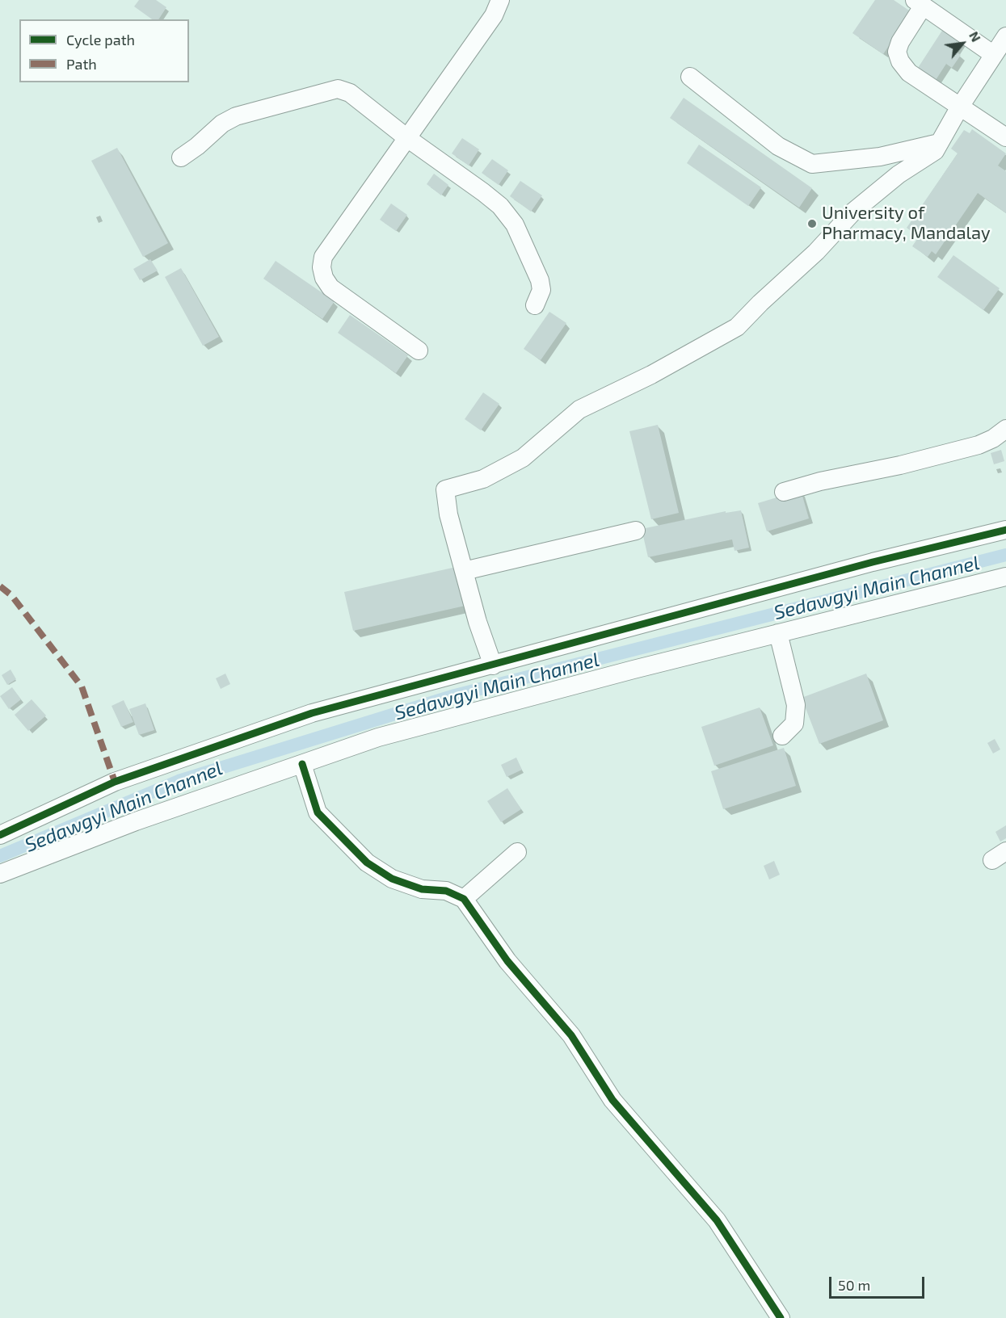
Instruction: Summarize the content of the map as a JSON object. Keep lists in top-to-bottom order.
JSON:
{
  "water": ["Sedawgyi Main Channel"],
  "places": ["University of Pharmacy, Mandalay"],
  "legend": ["Cycle path", "Path"],
  "scale_bar": "50 m",
  "north": "top right"
}
